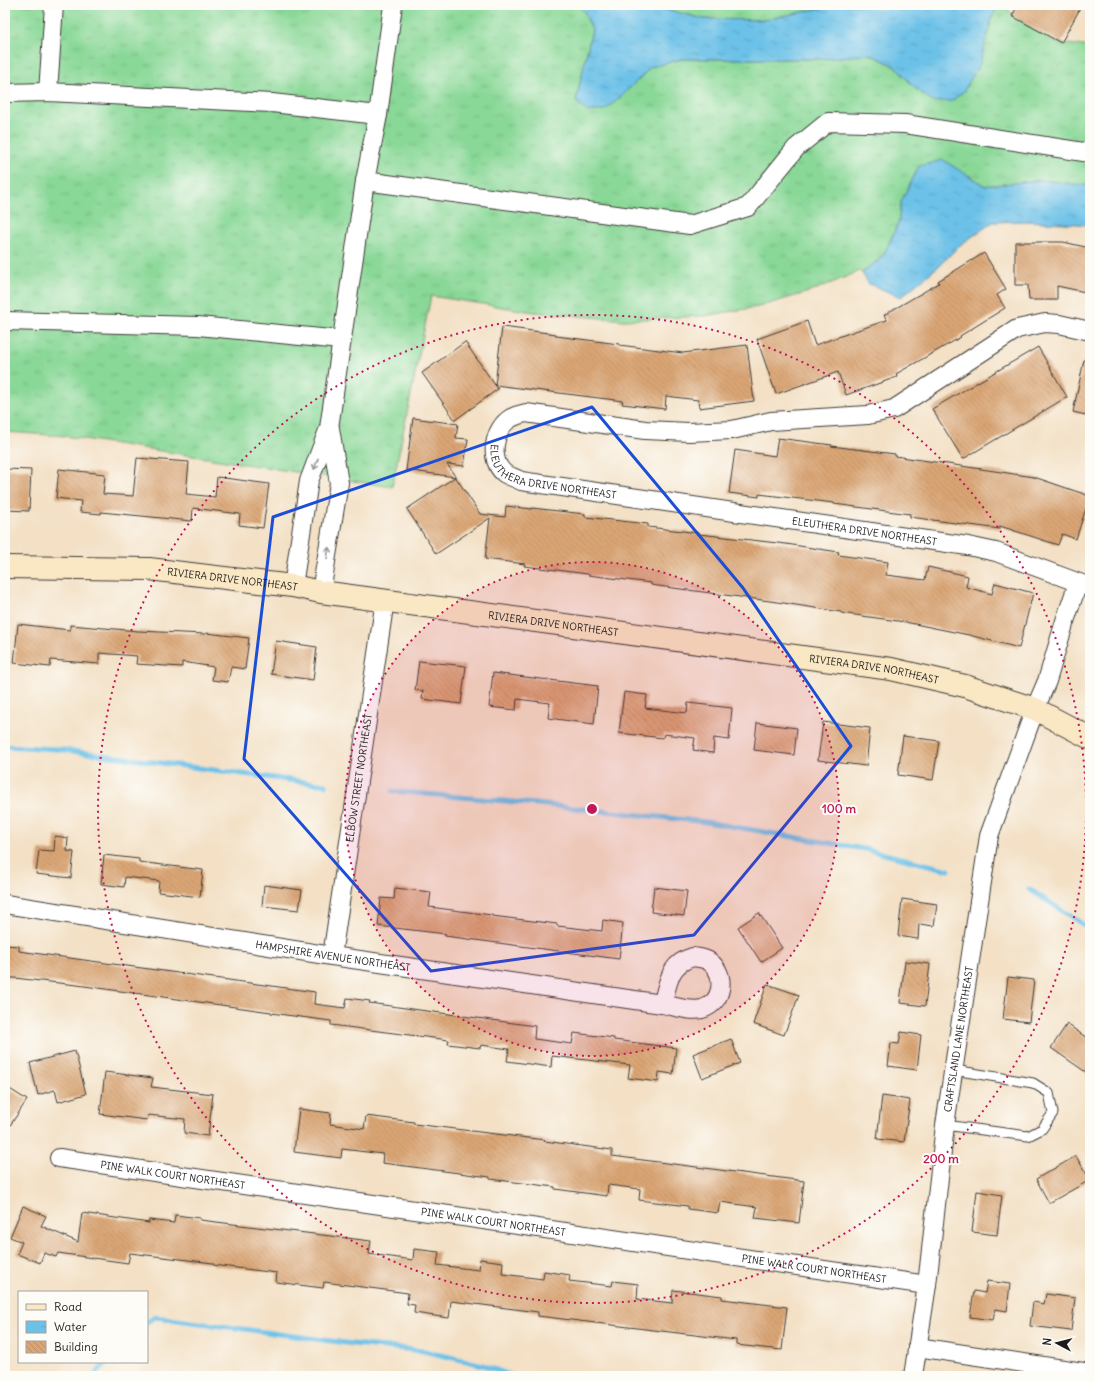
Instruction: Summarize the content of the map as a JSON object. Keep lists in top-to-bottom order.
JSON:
{
  "streets": {
    "street": [
      "ELEUTHERA DRIVE NORTHEAST",
      "RIVIERA DRIVE NORTHEAST",
      "ELBOW STREET NORTHEAST",
      "HAMPSHIRE AVENUE NORTHEAST",
      "CRAFTSLAND LANE NORTHEAST",
      "PINE WALK COURT NORTHEAST"
    ]
  },
  "crossings": [
    ["ELEUTHERA DRIVE NORTHEAST", "RIVIERA DRIVE NORTHEAST"],
    ["ELEUTHERA DRIVE NORTHEAST", "CRAFTSLAND LANE NORTHEAST"],
    ["RIVIERA DRIVE NORTHEAST", "ELBOW STREET NORTHEAST"],
    ["RIVIERA DRIVE NORTHEAST", "CRAFTSLAND LANE NORTHEAST"],
    ["ELBOW STREET NORTHEAST", "HAMPSHIRE AVENUE NORTHEAST"],
    ["CRAFTSLAND LANE NORTHEAST", "PINE WALK COURT NORTHEAST"]
  ],
  "legend": ["Road", "Water", "Building"],
  "north": "left",
  "rings": ["100 m", "200 m"]
}
